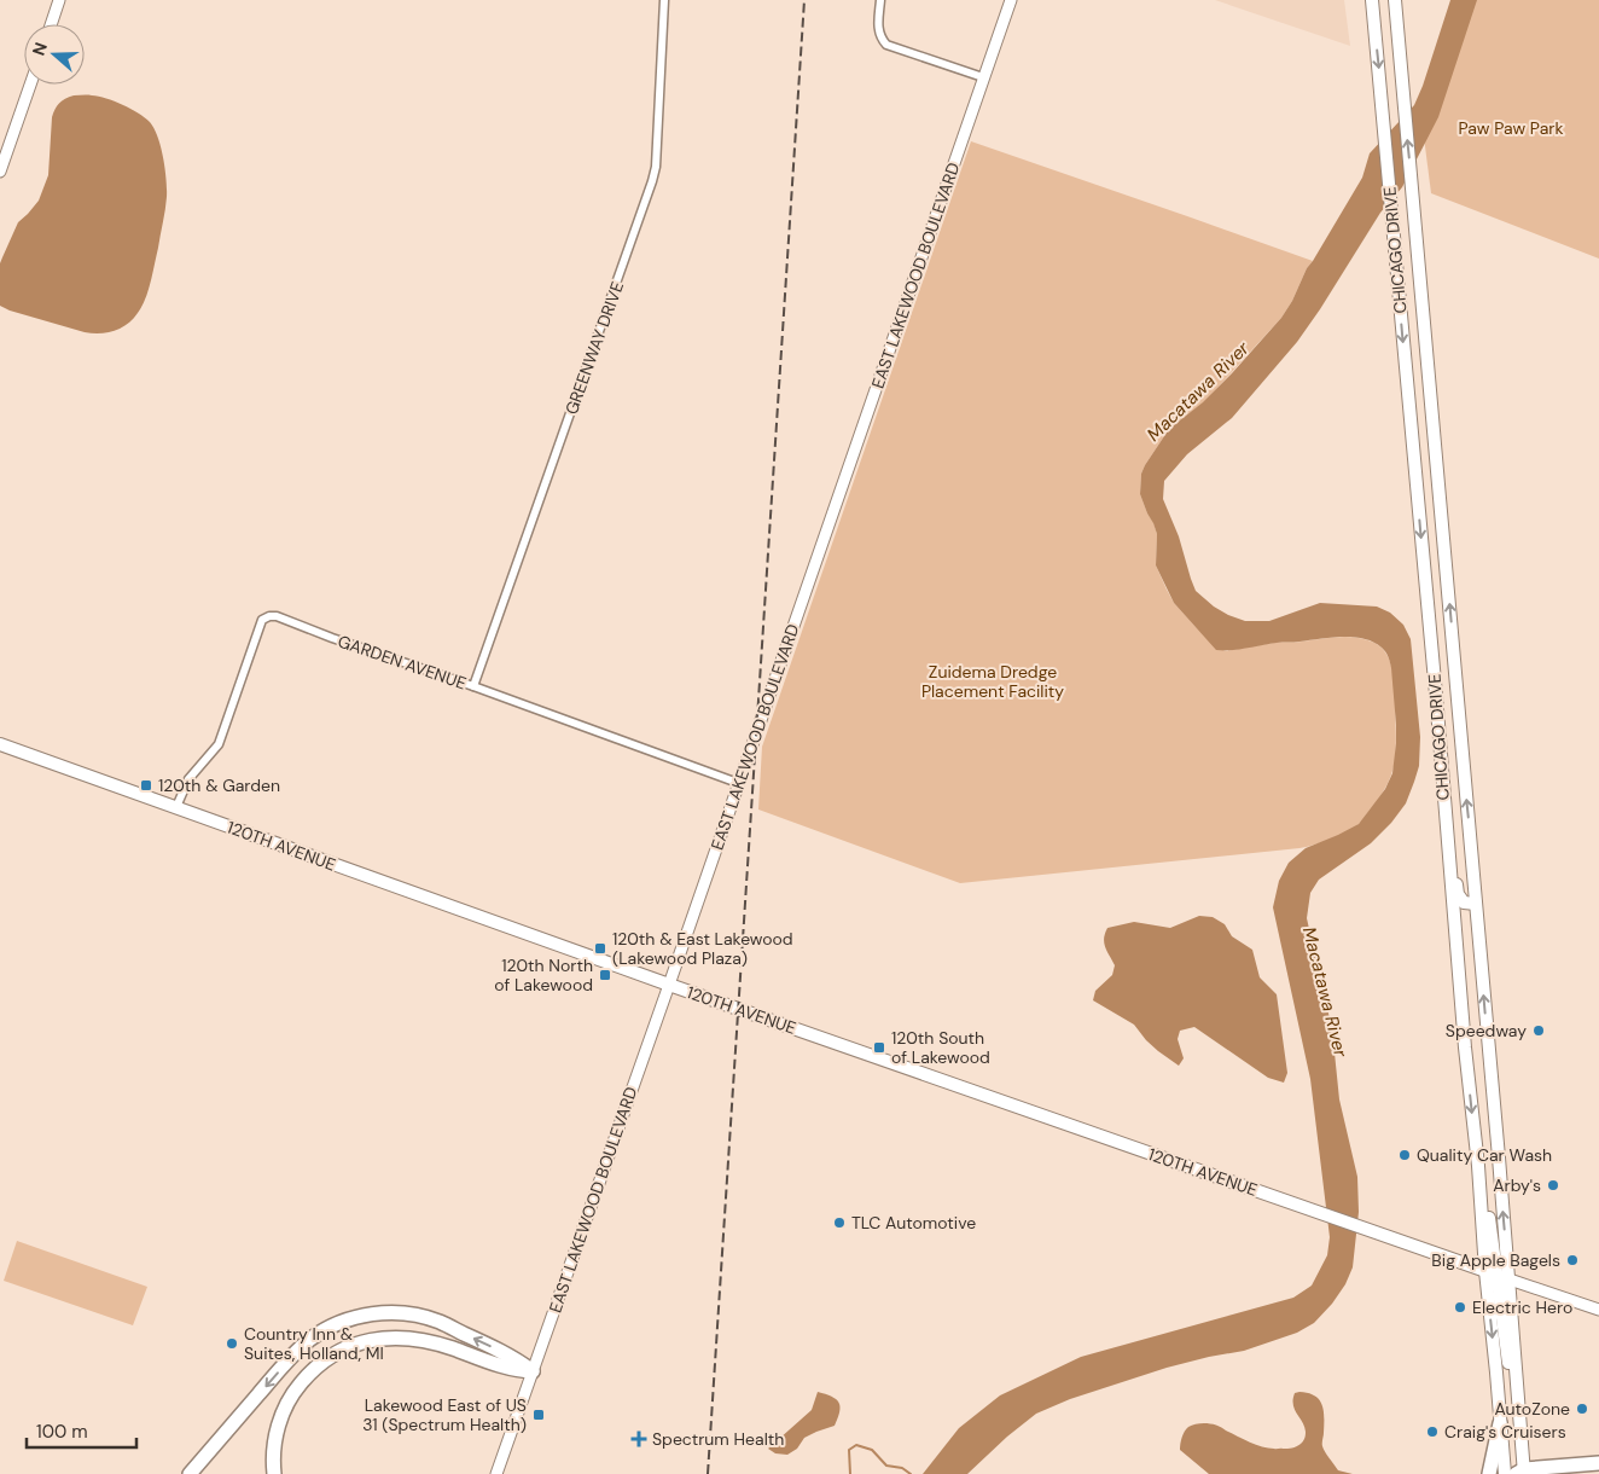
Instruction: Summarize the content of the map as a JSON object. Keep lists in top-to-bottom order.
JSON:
{
  "streets": {
    "main road": ["CHICAGO DRIVE", "EAST LAKEWOOD BOULEVARD", "120TH AVENUE"],
    "street": ["GREENWAY DRIVE", "GARDEN AVENUE"]
  },
  "crossings": [
    ["CHICAGO DRIVE", "120TH AVENUE"],
    ["EAST LAKEWOOD BOULEVARD", "GARDEN AVENUE"],
    ["EAST LAKEWOOD BOULEVARD", "120TH AVENUE"],
    ["GREENWAY DRIVE", "GARDEN AVENUE"],
    ["GARDEN AVENUE", "120TH AVENUE"]
  ],
  "water": ["Macatawa River"],
  "parks": ["Paw Paw Park", "Zuidema Dredge Placement Facility"],
  "places": {
    "transit": [
      "120th & Garden",
      "120th & East Lakewood (Lakewood Plaza)",
      "120th North of Lakewood",
      "120th South of Lakewood",
      "Lakewood East of US 31 (Spectrum Health)"
    ],
    "other": [
      "Speedway",
      "Quality Car Wash",
      "Arby's",
      "TLC Automotive",
      "Big Apple Bagels",
      "Electric Hero",
      "Country Inn & Suites, Holland, MI",
      "AutoZone",
      "Craig's Cruisers"
    ],
    "health": ["Spectrum Health"]
  },
  "scale_bar": "100 m",
  "north": "left"
}
